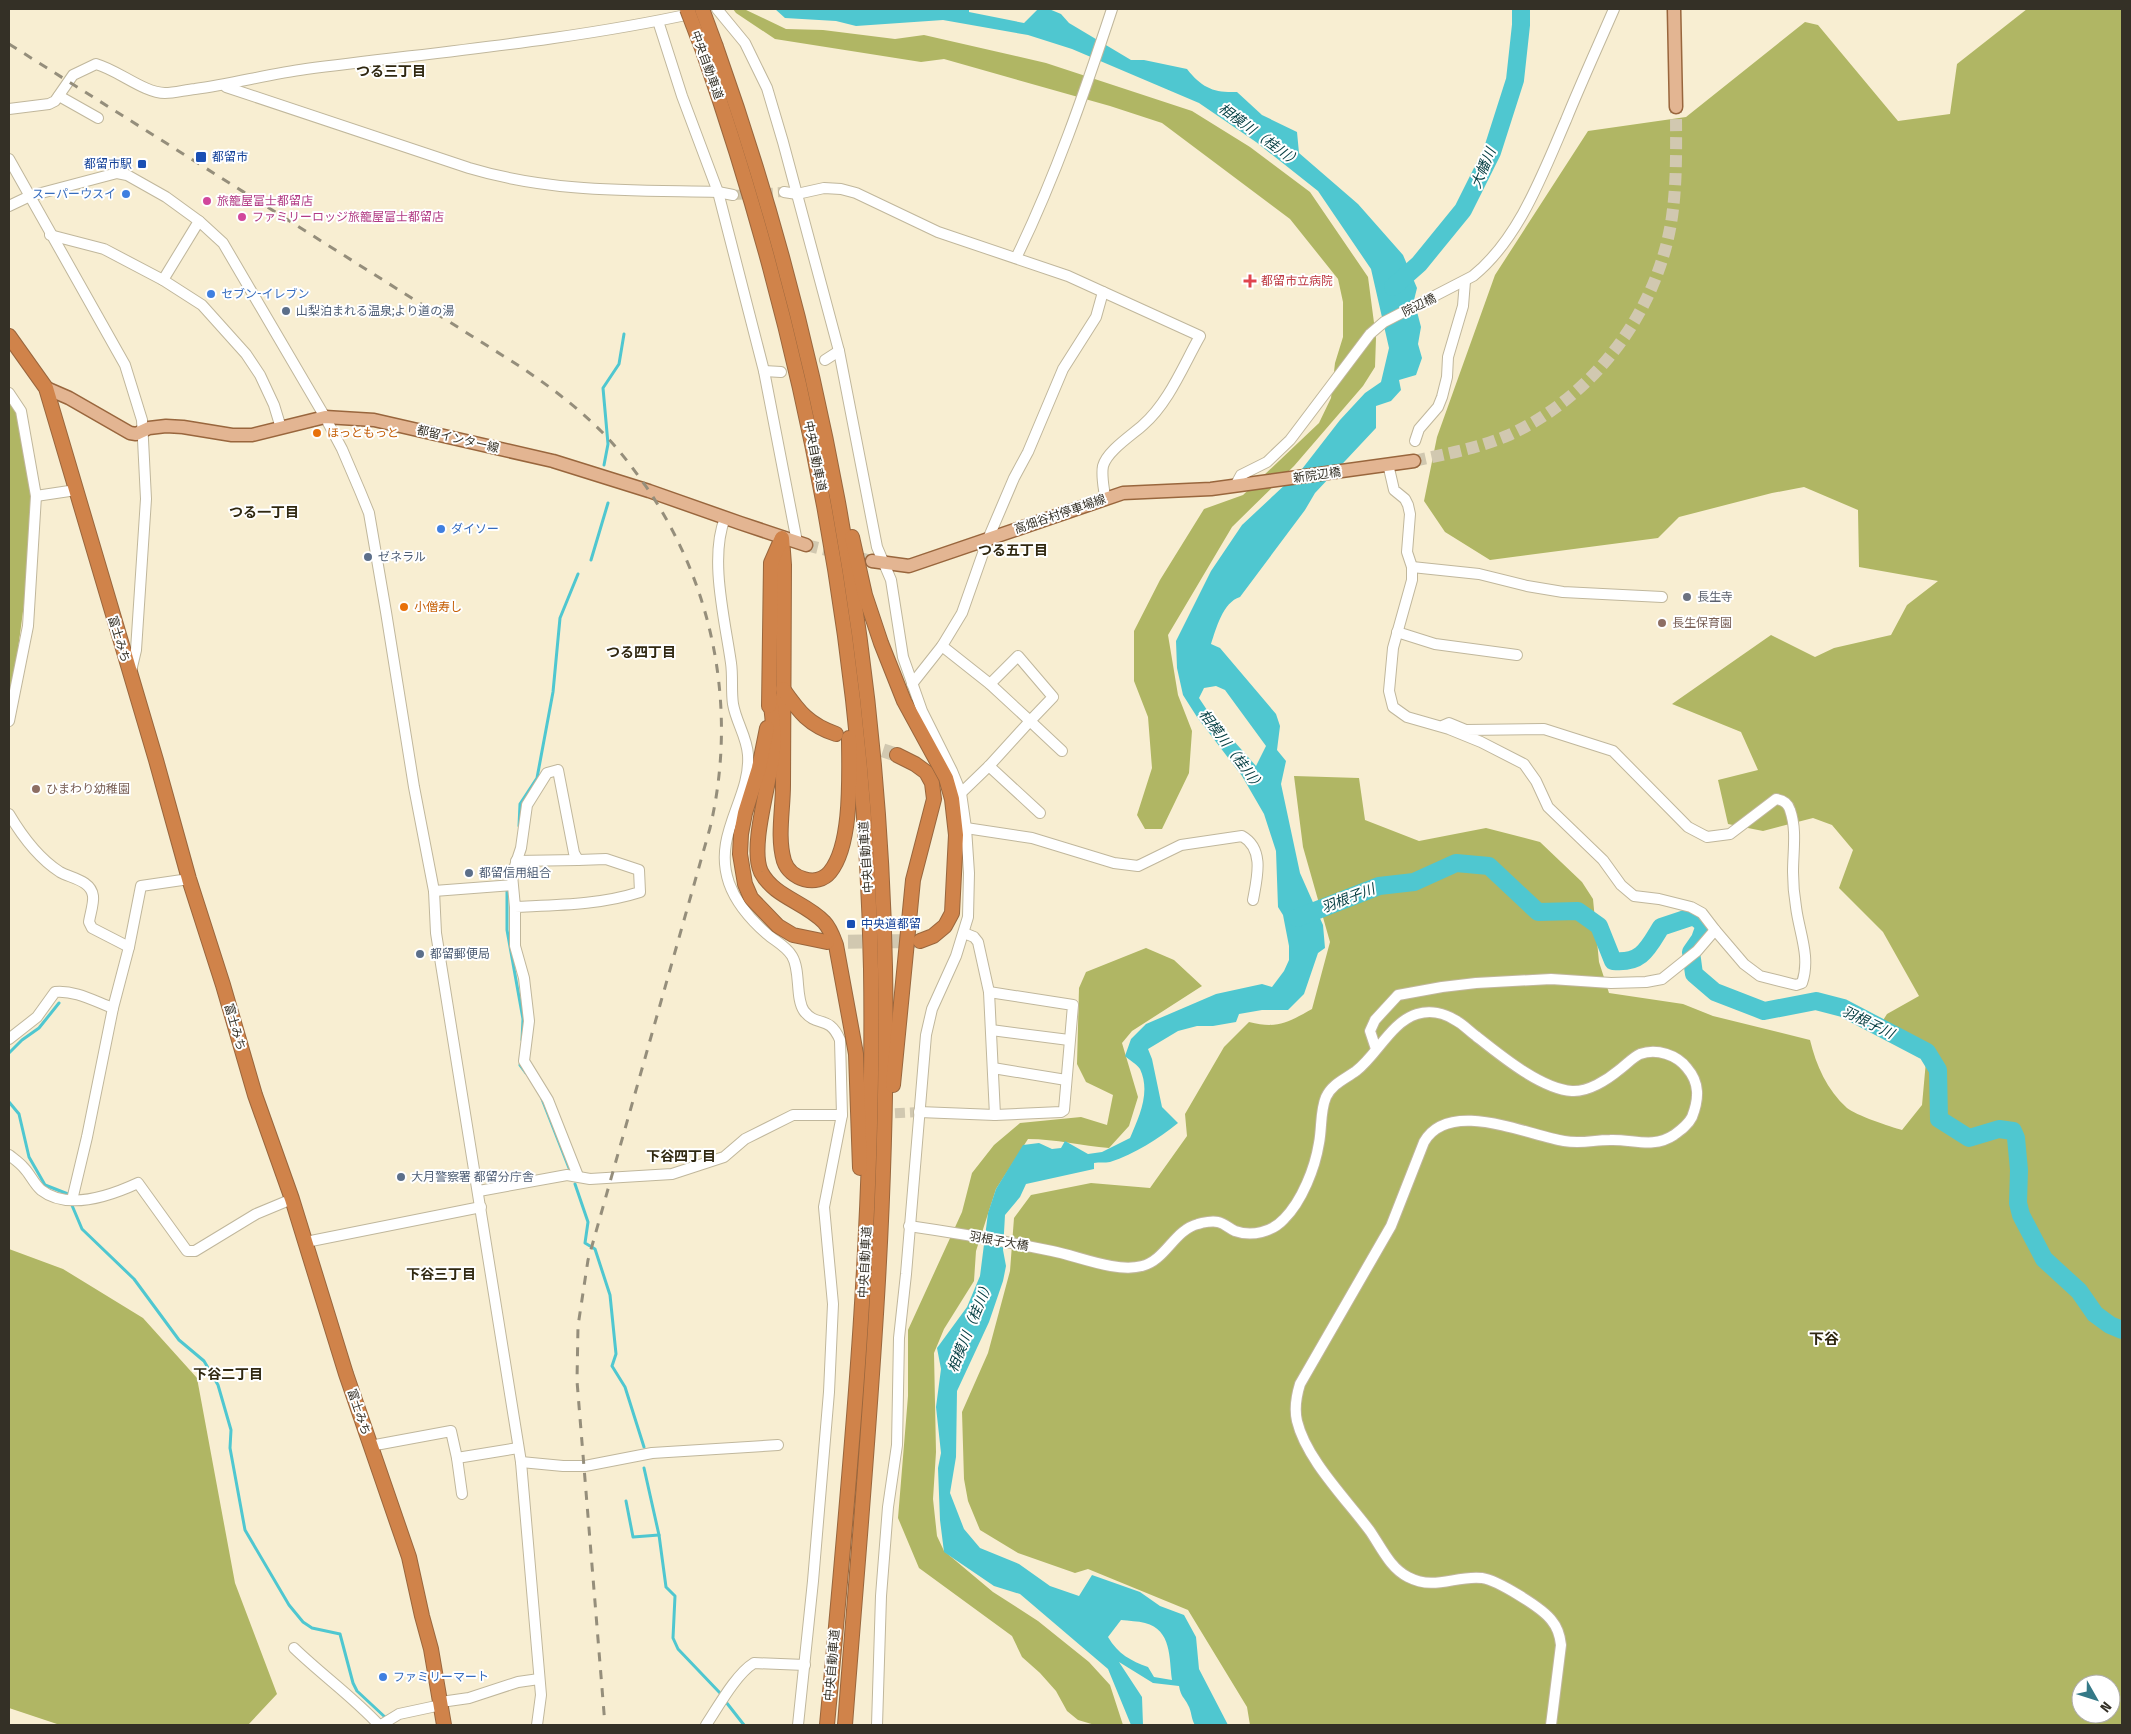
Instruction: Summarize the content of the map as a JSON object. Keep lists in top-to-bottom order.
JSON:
{
  "streets": {
    "highway": ["中央自動車道", "富士みち"],
    "main road": ["都留インター線", "新院辺橋", "高畑谷村停車場線"],
    "street": ["院辺橋", "羽根子大橋"]
  },
  "crossings": [
    ["院辺橋", "高畑谷村停車場線"],
    ["都留インター線", "富士みち"],
    ["新院辺橋", "高畑谷村停車場線"]
  ],
  "districts": [
    "つる三丁目",
    "つる一丁目",
    "つる五丁目",
    "つる四丁目",
    "下谷四丁目",
    "下谷三丁目",
    "下谷",
    "下谷二丁目"
  ],
  "water": ["相模川（桂川）", "大幡川", "羽根子川"],
  "places": {
    "transit": ["都留市", "都留市駅", "中央道都留"],
    "other": [
      "スーパーウスイ",
      "旅籠屋富士都留店",
      "ファミリーロッジ旅籠屋富士都留店",
      "セブン-イレブン",
      "山梨泊まれる温泉;より道の湯",
      "ほっともっと",
      "ダイソー",
      "ゼネラル",
      "長生寺",
      "小僧寿し",
      "長生保育園",
      "ひまわり幼稚園",
      "都留信用組合",
      "都留郵便局",
      "大月警察署 都留分庁舎",
      "ファミリーマート"
    ],
    "health": ["都留市立病院"]
  },
  "north": "bottom right"
}
